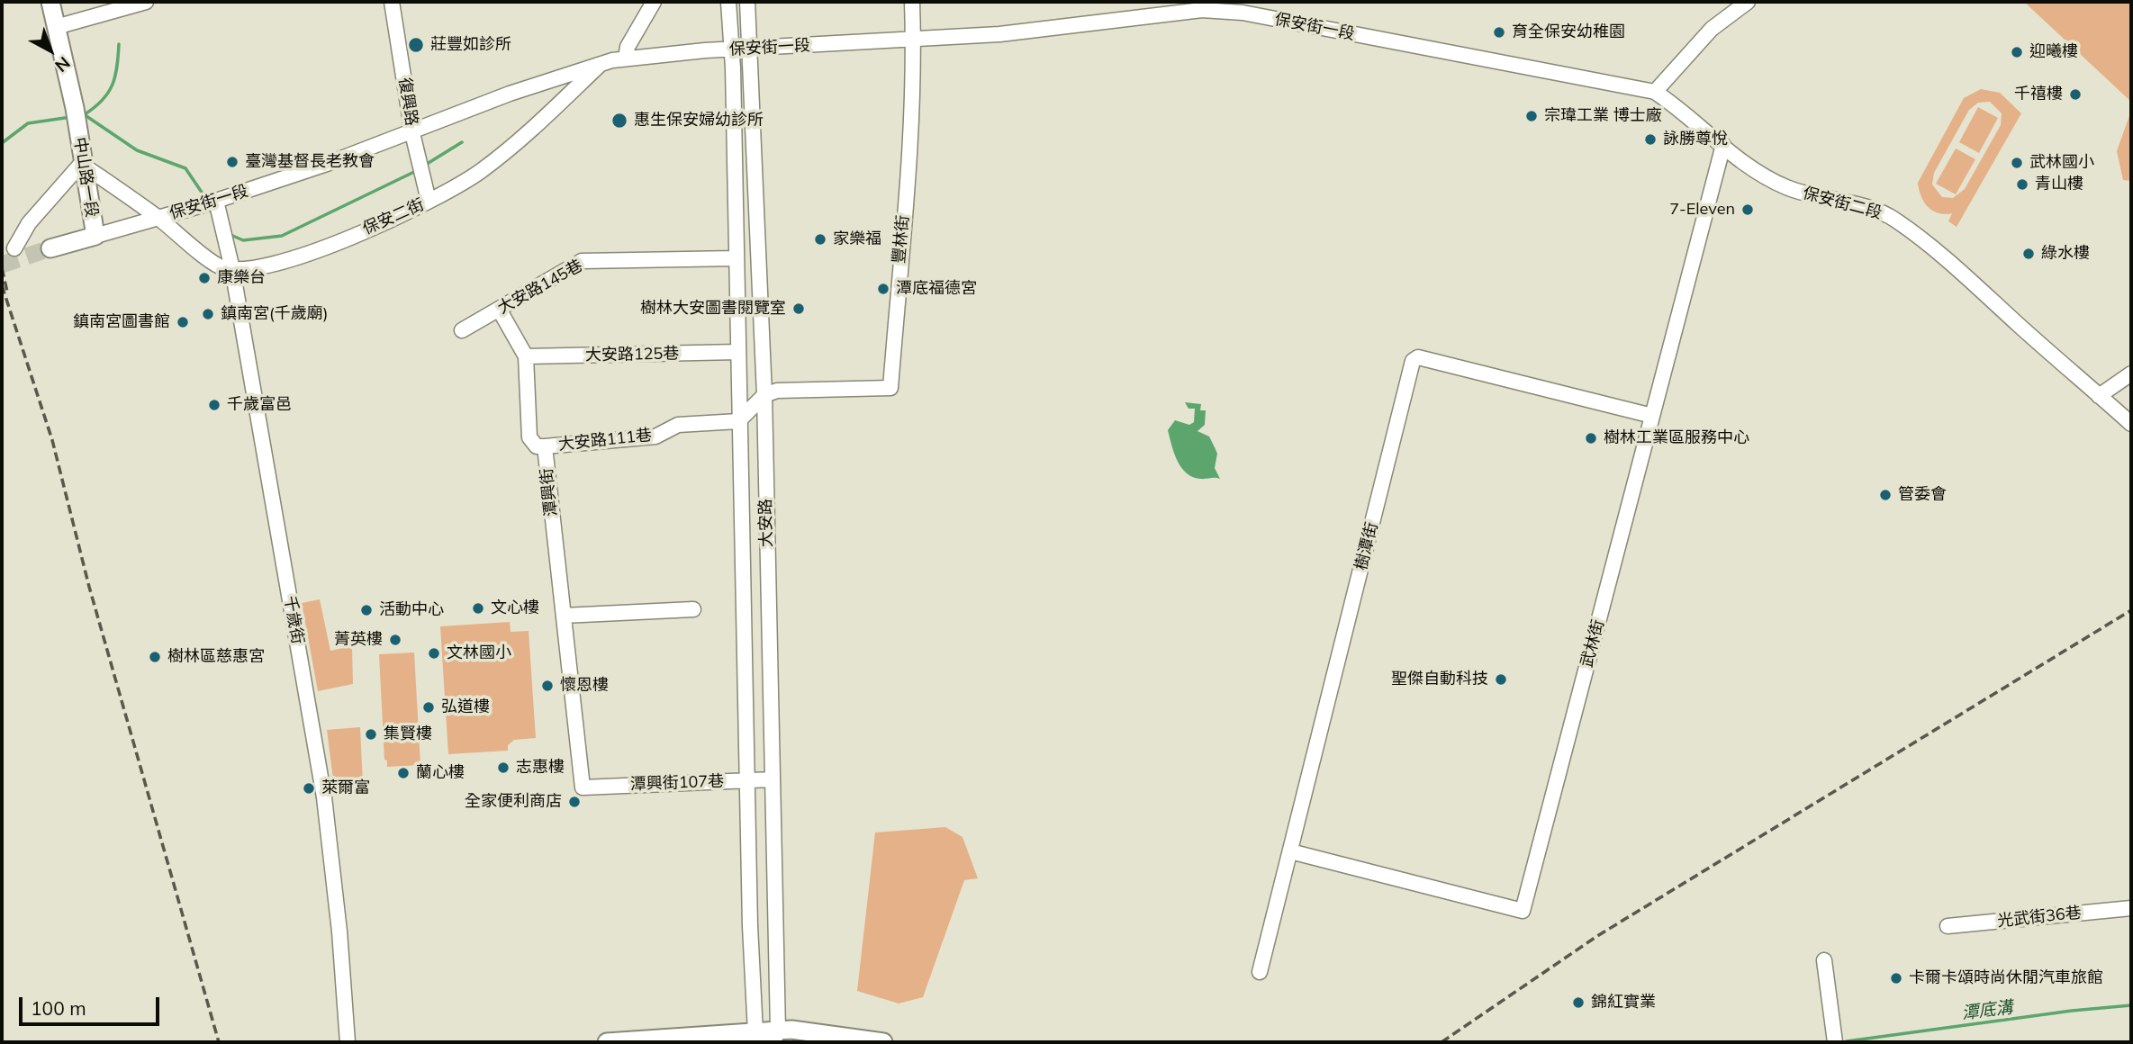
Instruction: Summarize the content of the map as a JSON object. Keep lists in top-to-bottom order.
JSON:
{
  "streets": {
    "main road": ["保安街一段", "中山路一段"],
    "street": [
      "復興路",
      "保安街二段",
      "保安二街",
      "豐林街",
      "大安路145巷",
      "大安路125巷",
      "大安路111巷",
      "潭興街",
      "大安路",
      "樹潭街",
      "千歲街",
      "武林街",
      "潭興街107巷",
      "光武街36巷"
    ]
  },
  "crossings": [
    ["保安街一段", "復興路"],
    ["保安街一段", "中山路一段"],
    ["保安街一段", "保安街二段"],
    ["保安街一段", "保安二街"],
    ["保安街一段", "豐林街"],
    ["保安街一段", "大安路"],
    ["保安街一段", "千歲街"],
    ["復興路", "保安二街"],
    ["保安街二段", "武林街"],
    ["保安二街", "千歲街"],
    ["豐林街", "大安路"],
    ["大安路145巷", "潭興街"],
    ["大安路145巷", "大安路"],
    ["大安路125巷", "潭興街"],
    ["大安路125巷", "大安路"],
    ["大安路111巷", "潭興街"],
    ["大安路111巷", "大安路"],
    ["潭興街", "潭興街107巷"],
    ["大安路", "潭興街107巷"],
    ["樹潭街", "武林街"]
  ],
  "water": ["潭底溝"],
  "places": [
    "育全保安幼稚園",
    "莊豐如診所",
    "迎曦樓",
    "千禧樓",
    "宗瑋工業 博士廠",
    "惠生保安婦幼診所",
    "詠勝尊悅",
    "臺灣基督長老教會",
    "武林國小",
    "青山樓",
    "7-Eleven",
    "家樂福",
    "綠水樓",
    "康樂台",
    "潭底福德宮",
    "樹林大安圖書閱覽室",
    "鎮南宮(千歲廟)",
    "鎮南宮圖書館",
    "千歲富邑",
    "樹林工業區服務中心",
    "管委會",
    "文心樓",
    "活動中心",
    "菁英樓",
    "文林國小",
    "樹林區慈惠宮",
    "聖傑自動科技",
    "懷恩樓",
    "弘道樓",
    "集賢樓",
    "志惠樓",
    "蘭心樓",
    "萊爾富",
    "全家便利商店",
    "卡爾卡頌時尚休閒汽車旅館",
    "錦紅實業"
  ],
  "scale_bar": "100 m",
  "north": "bottom right"
}
